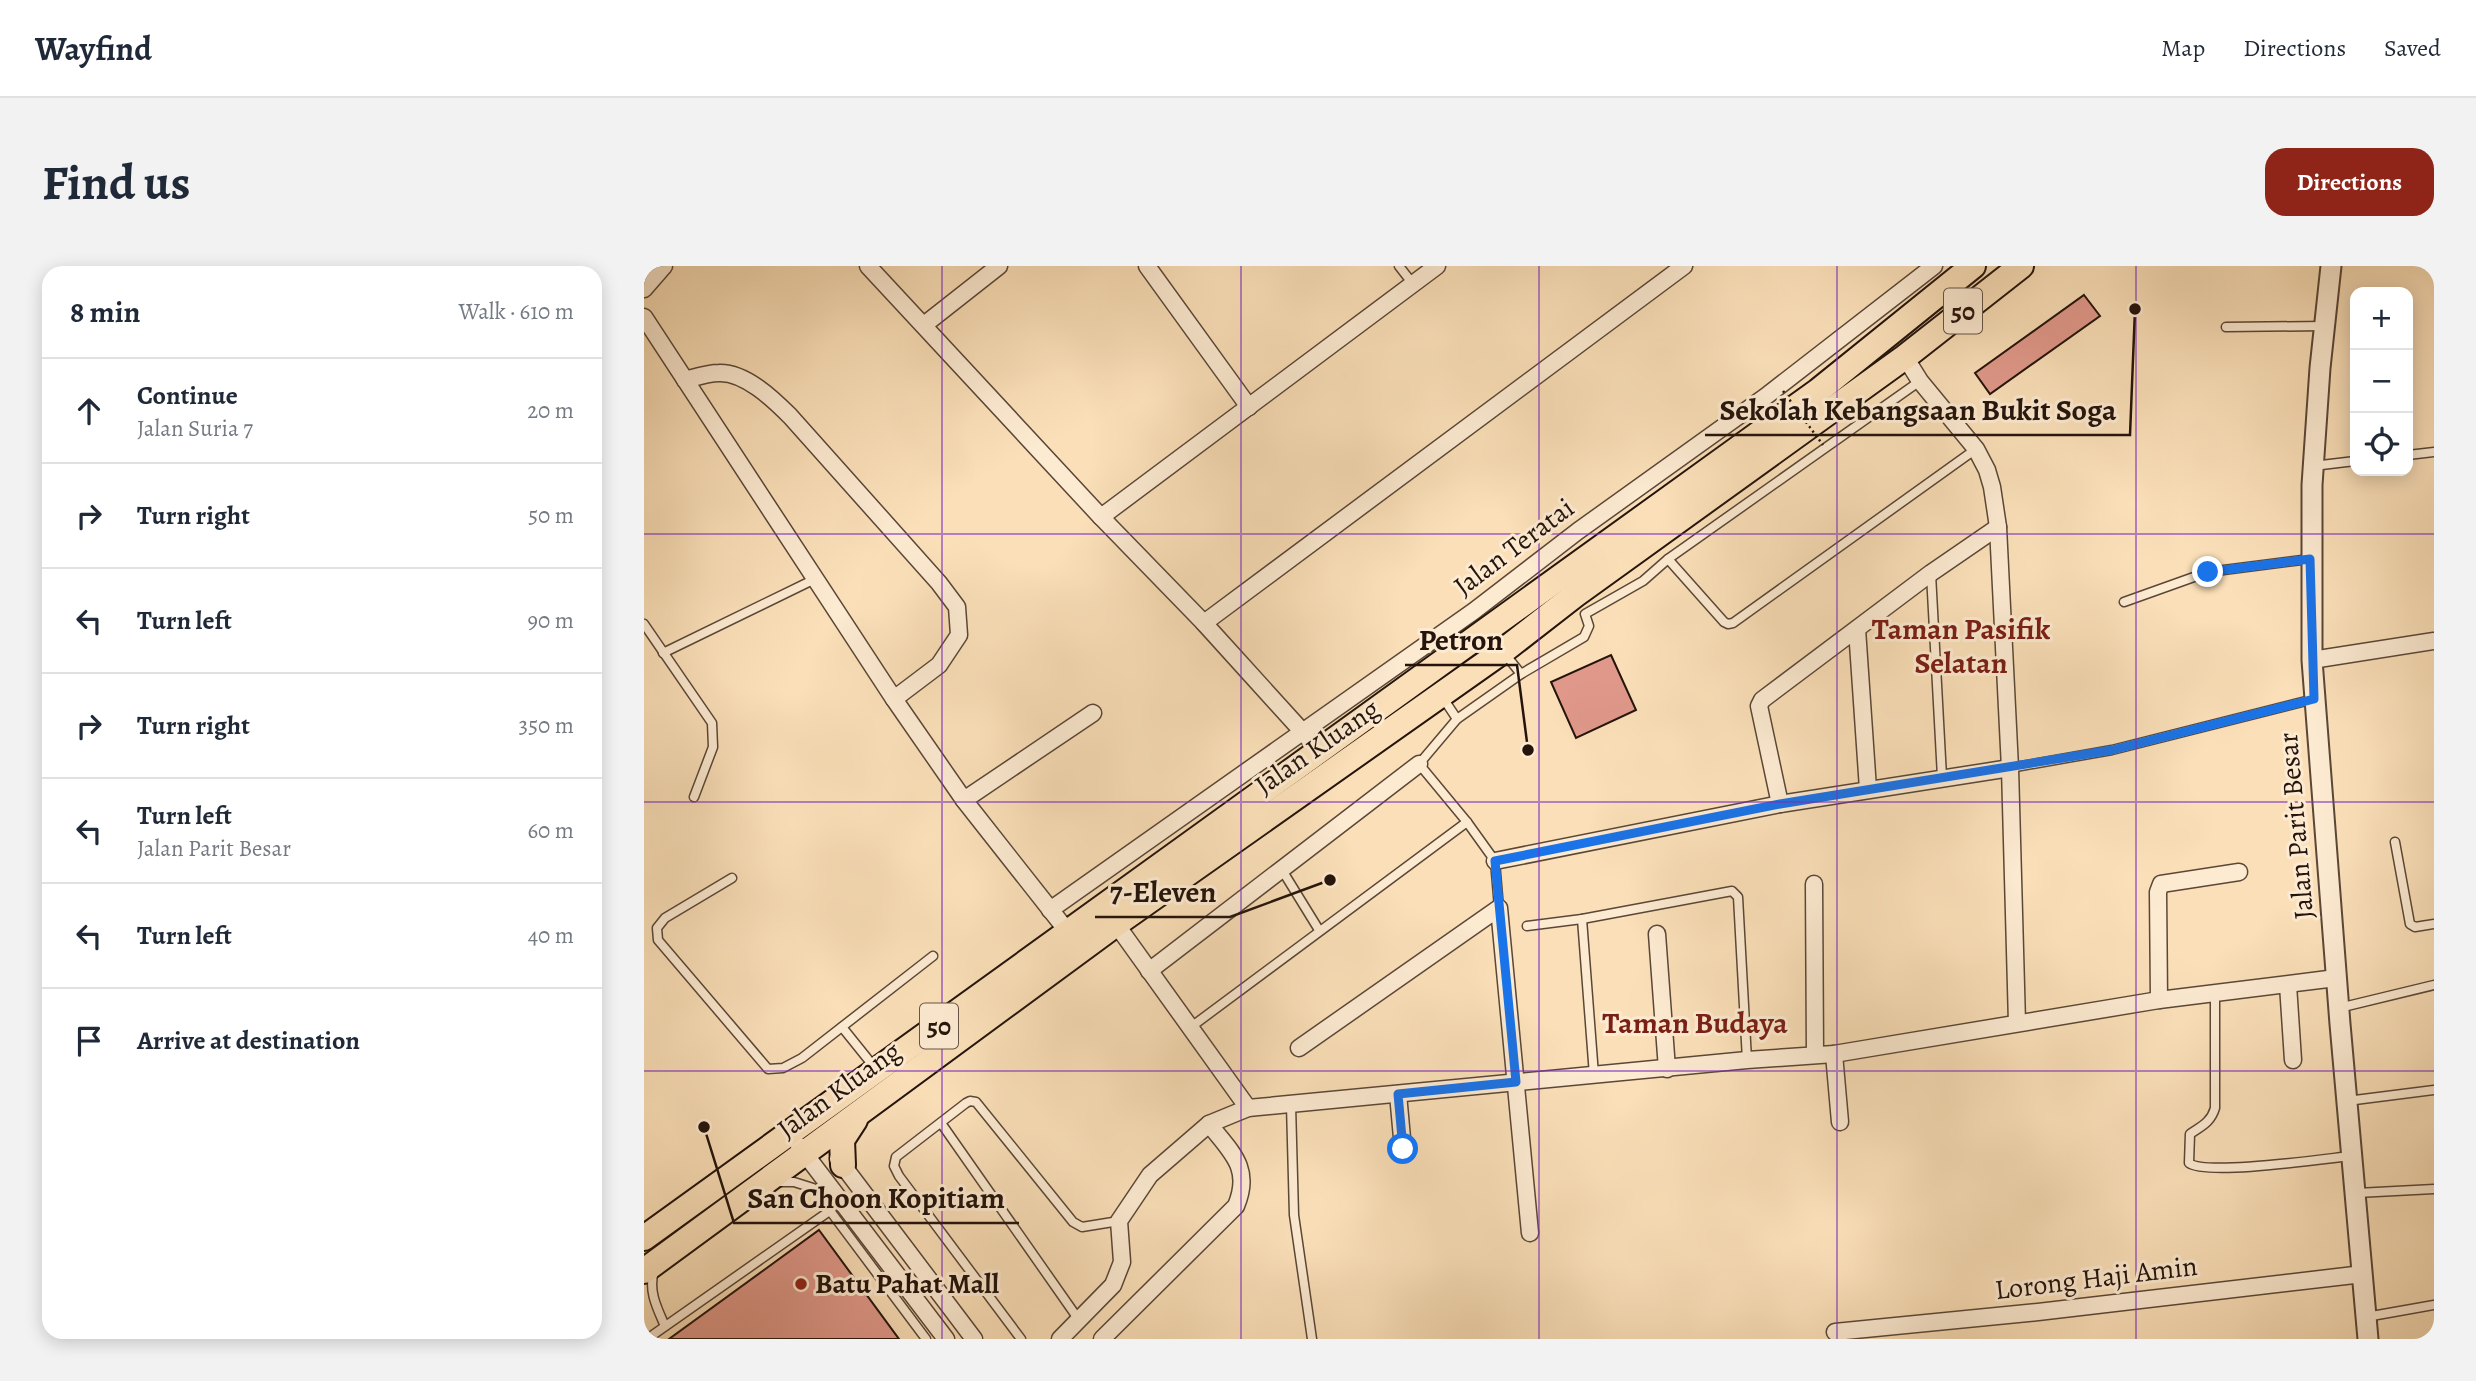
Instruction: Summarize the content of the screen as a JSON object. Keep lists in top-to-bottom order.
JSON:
{
  "streets": {
    "highway": ["50", "Jalan Kluang"],
    "street": ["Jalan Teratai", "Jalan Parit Besar", "Lorong Haji Amin"]
  },
  "crossings": [
    ["Jalan Teratai", "Jalan Kluang"],
    ["Jalan Parit Besar", "Lorong Haji Amin"]
  ],
  "districts": ["Taman Pasifik Selatan", "Taman Budaya"],
  "places": [
    "Sekolah Kebangsaan Bukit Soga",
    "Petron",
    "7-Eleven",
    "San Choon Kopitiam",
    "Batu Pahat Mall"
  ],
  "page": {
    "header": "Wayfind",
    "nav": ["Map", "Directions", "Saved"],
    "buttons": "Directions",
    "title": "Find us",
    "heading": ["8 min", "Walk · 610 m"],
    "map_buttons": ["+", "−"],
    "list": [
      ["Continue", "Jalan Suria 7", "20 m"],
      ["Turn right", "50 m"],
      ["Turn left", "90 m"],
      ["Turn right", "350 m"],
      ["Turn left", "Jalan Parit Besar", "60 m"],
      ["Turn left", "40 m"],
      "Arrive at destination"
    ]
  }
}
